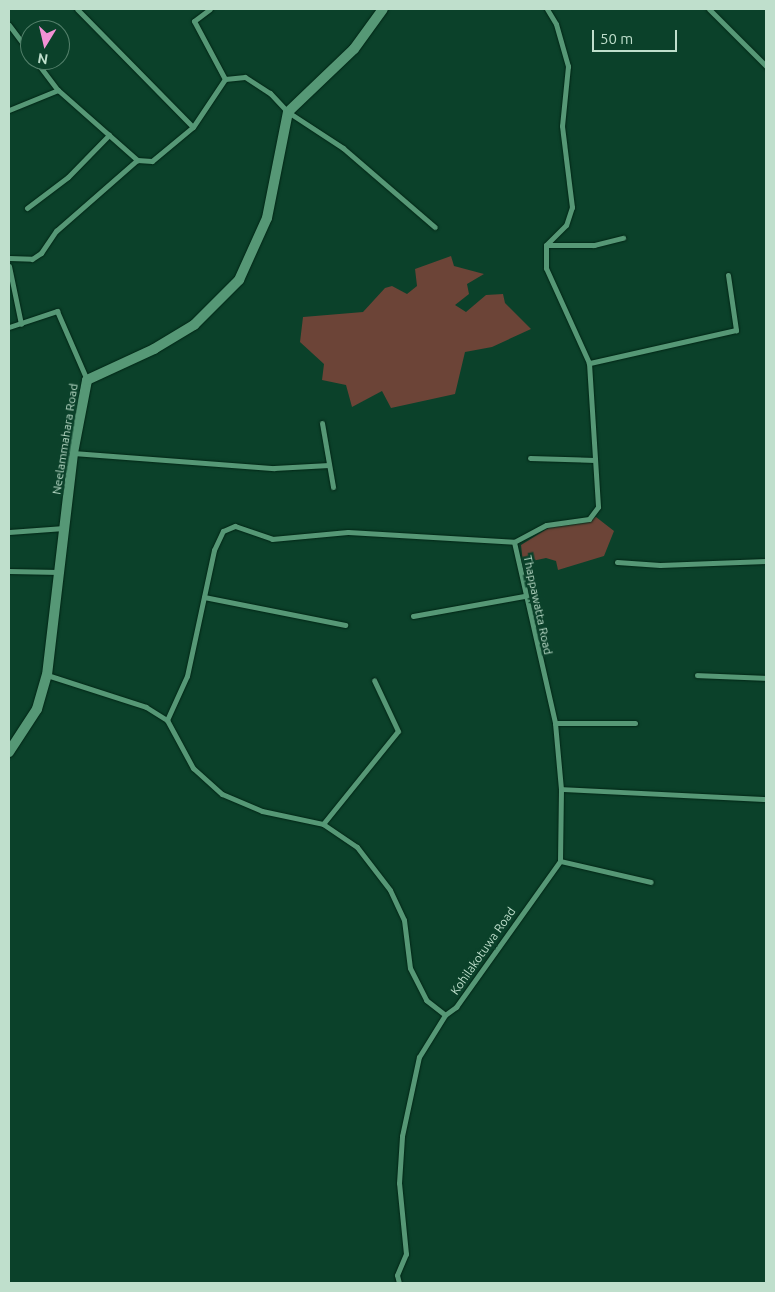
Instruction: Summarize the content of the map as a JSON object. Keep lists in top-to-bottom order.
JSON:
{
  "streets": {
    "street": ["Neelammahara Road", "Thappawatta Road", "Kohilakotuwa Road"]
  },
  "scale_bar": "50 m",
  "north": "bottom"
}
